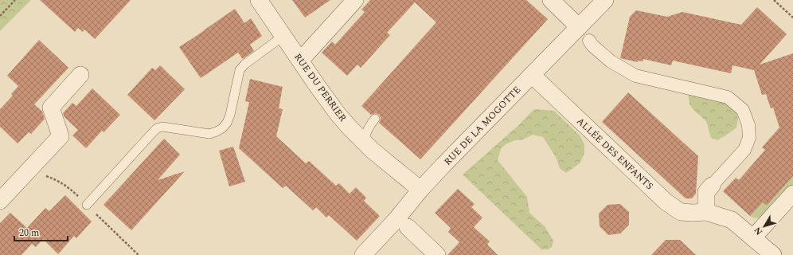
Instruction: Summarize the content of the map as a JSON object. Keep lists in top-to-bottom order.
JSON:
{
  "streets": {
    "street": ["RUE DU PERRIER", "RUE DE LA MOGOTTE", "ALLÉE DES ENFANTS"]
  },
  "crossings": [
    ["RUE DU PERRIER", "RUE DE LA MOGOTTE"],
    ["RUE DE LA MOGOTTE", "ALLÉE DES ENFANTS"]
  ],
  "scale_bar": "20 m",
  "north": "bottom left"
}
